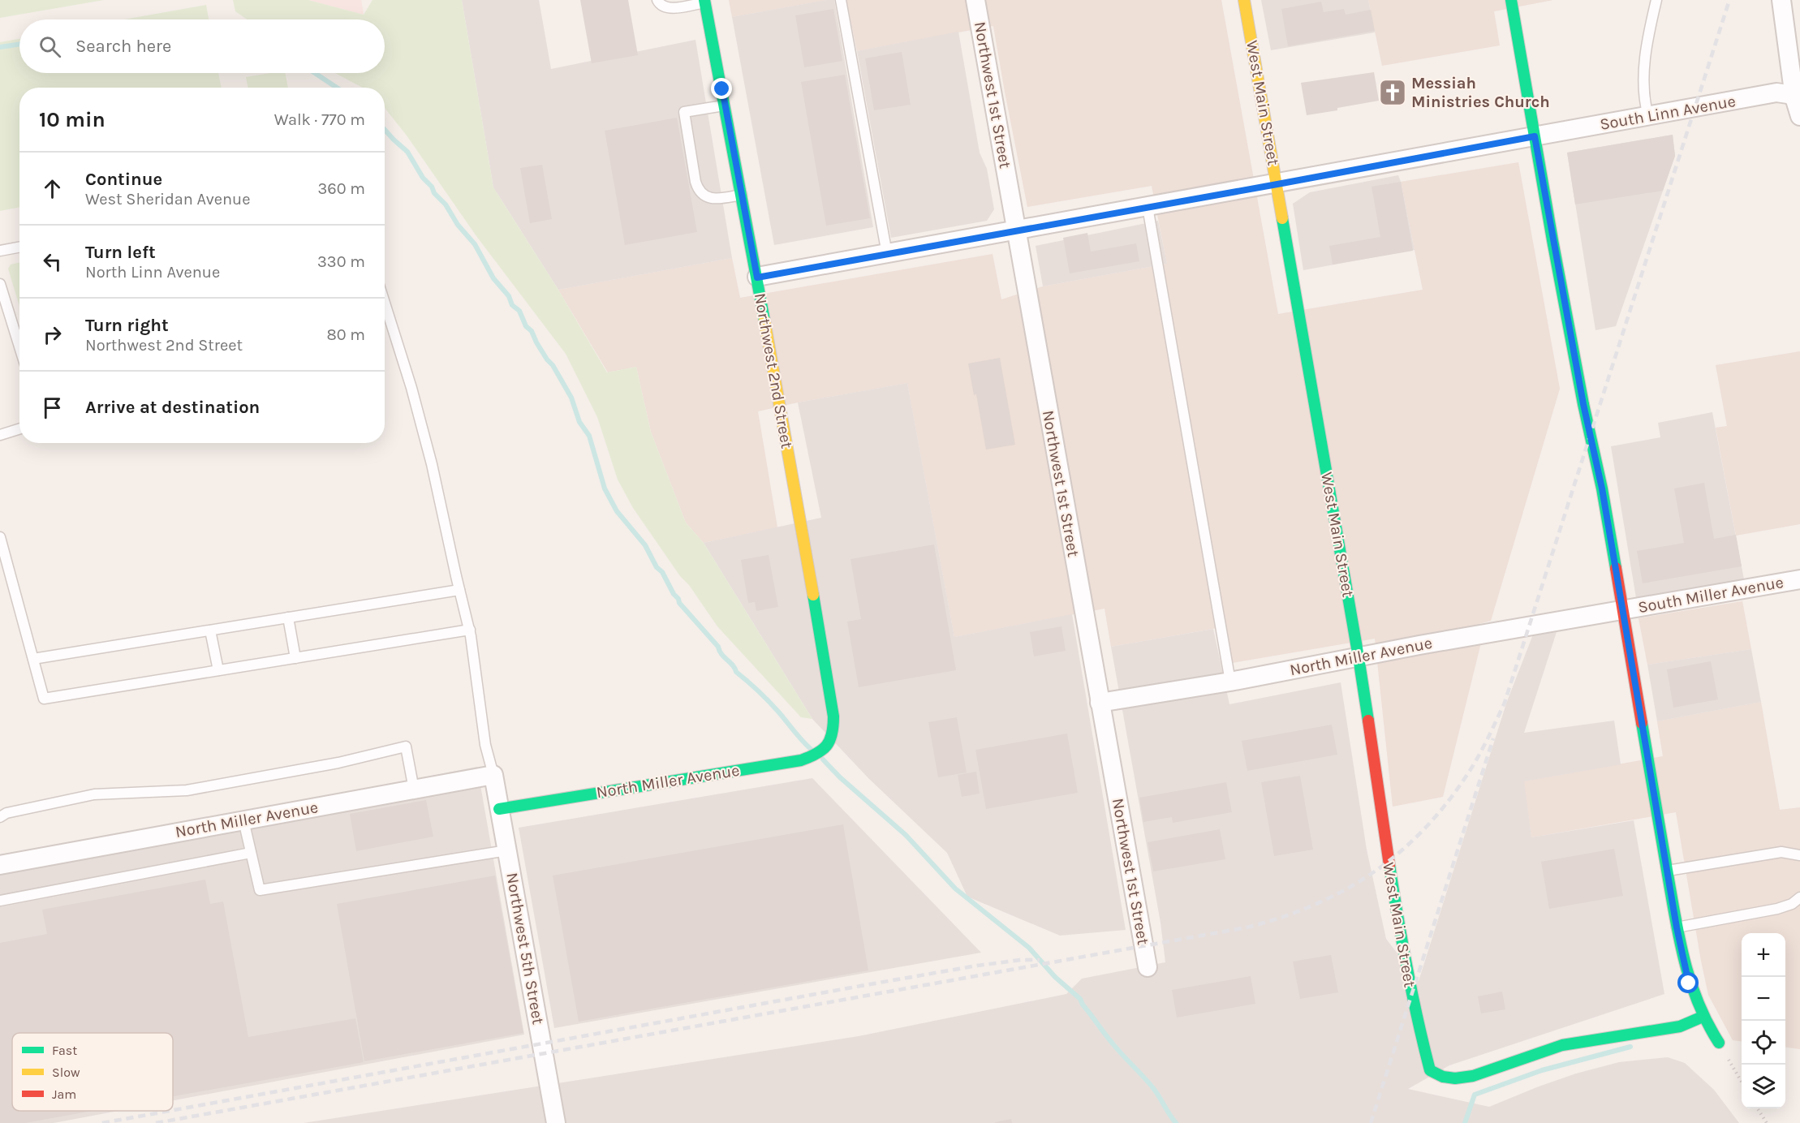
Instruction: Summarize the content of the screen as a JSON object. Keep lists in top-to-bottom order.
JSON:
{
  "streets": {
    "street": [
      "Northwest 1st Street",
      "West Main Street",
      "South Linn Avenue",
      "Northwest 2nd Street",
      "South Miller Avenue",
      "North Miller Avenue",
      "Northwest 5th Street"
    ]
  },
  "crossings": [
    ["Northwest 1st Street", "South Linn Avenue"],
    ["Northwest 1st Street", "North Miller Avenue"],
    ["West Main Street", "South Linn Avenue"],
    ["West Main Street", "North Miller Avenue"],
    ["South Linn Avenue", "Northwest 2nd Street"],
    ["Northwest 2nd Street", "North Miller Avenue"],
    ["South Miller Avenue", "North Miller Avenue"],
    ["North Miller Avenue", "Northwest 5th Street"]
  ],
  "places": {
    "church": ["Messiah Ministries Church"]
  },
  "legend": ["Fast", "Slow", "Jam"],
  "page": {
    "search": "Search here",
    "heading": ["10 min", "Walk · 770 m"],
    "list": [
      ["Continue", "West Sheridan Avenue", "360 m"],
      ["Turn left", "North Linn Avenue", "330 m"],
      ["Turn right", "Northwest 2nd Street", "80 m"],
      "Arrive at destination"
    ],
    "map_buttons": ["+", "−"]
  }
}
